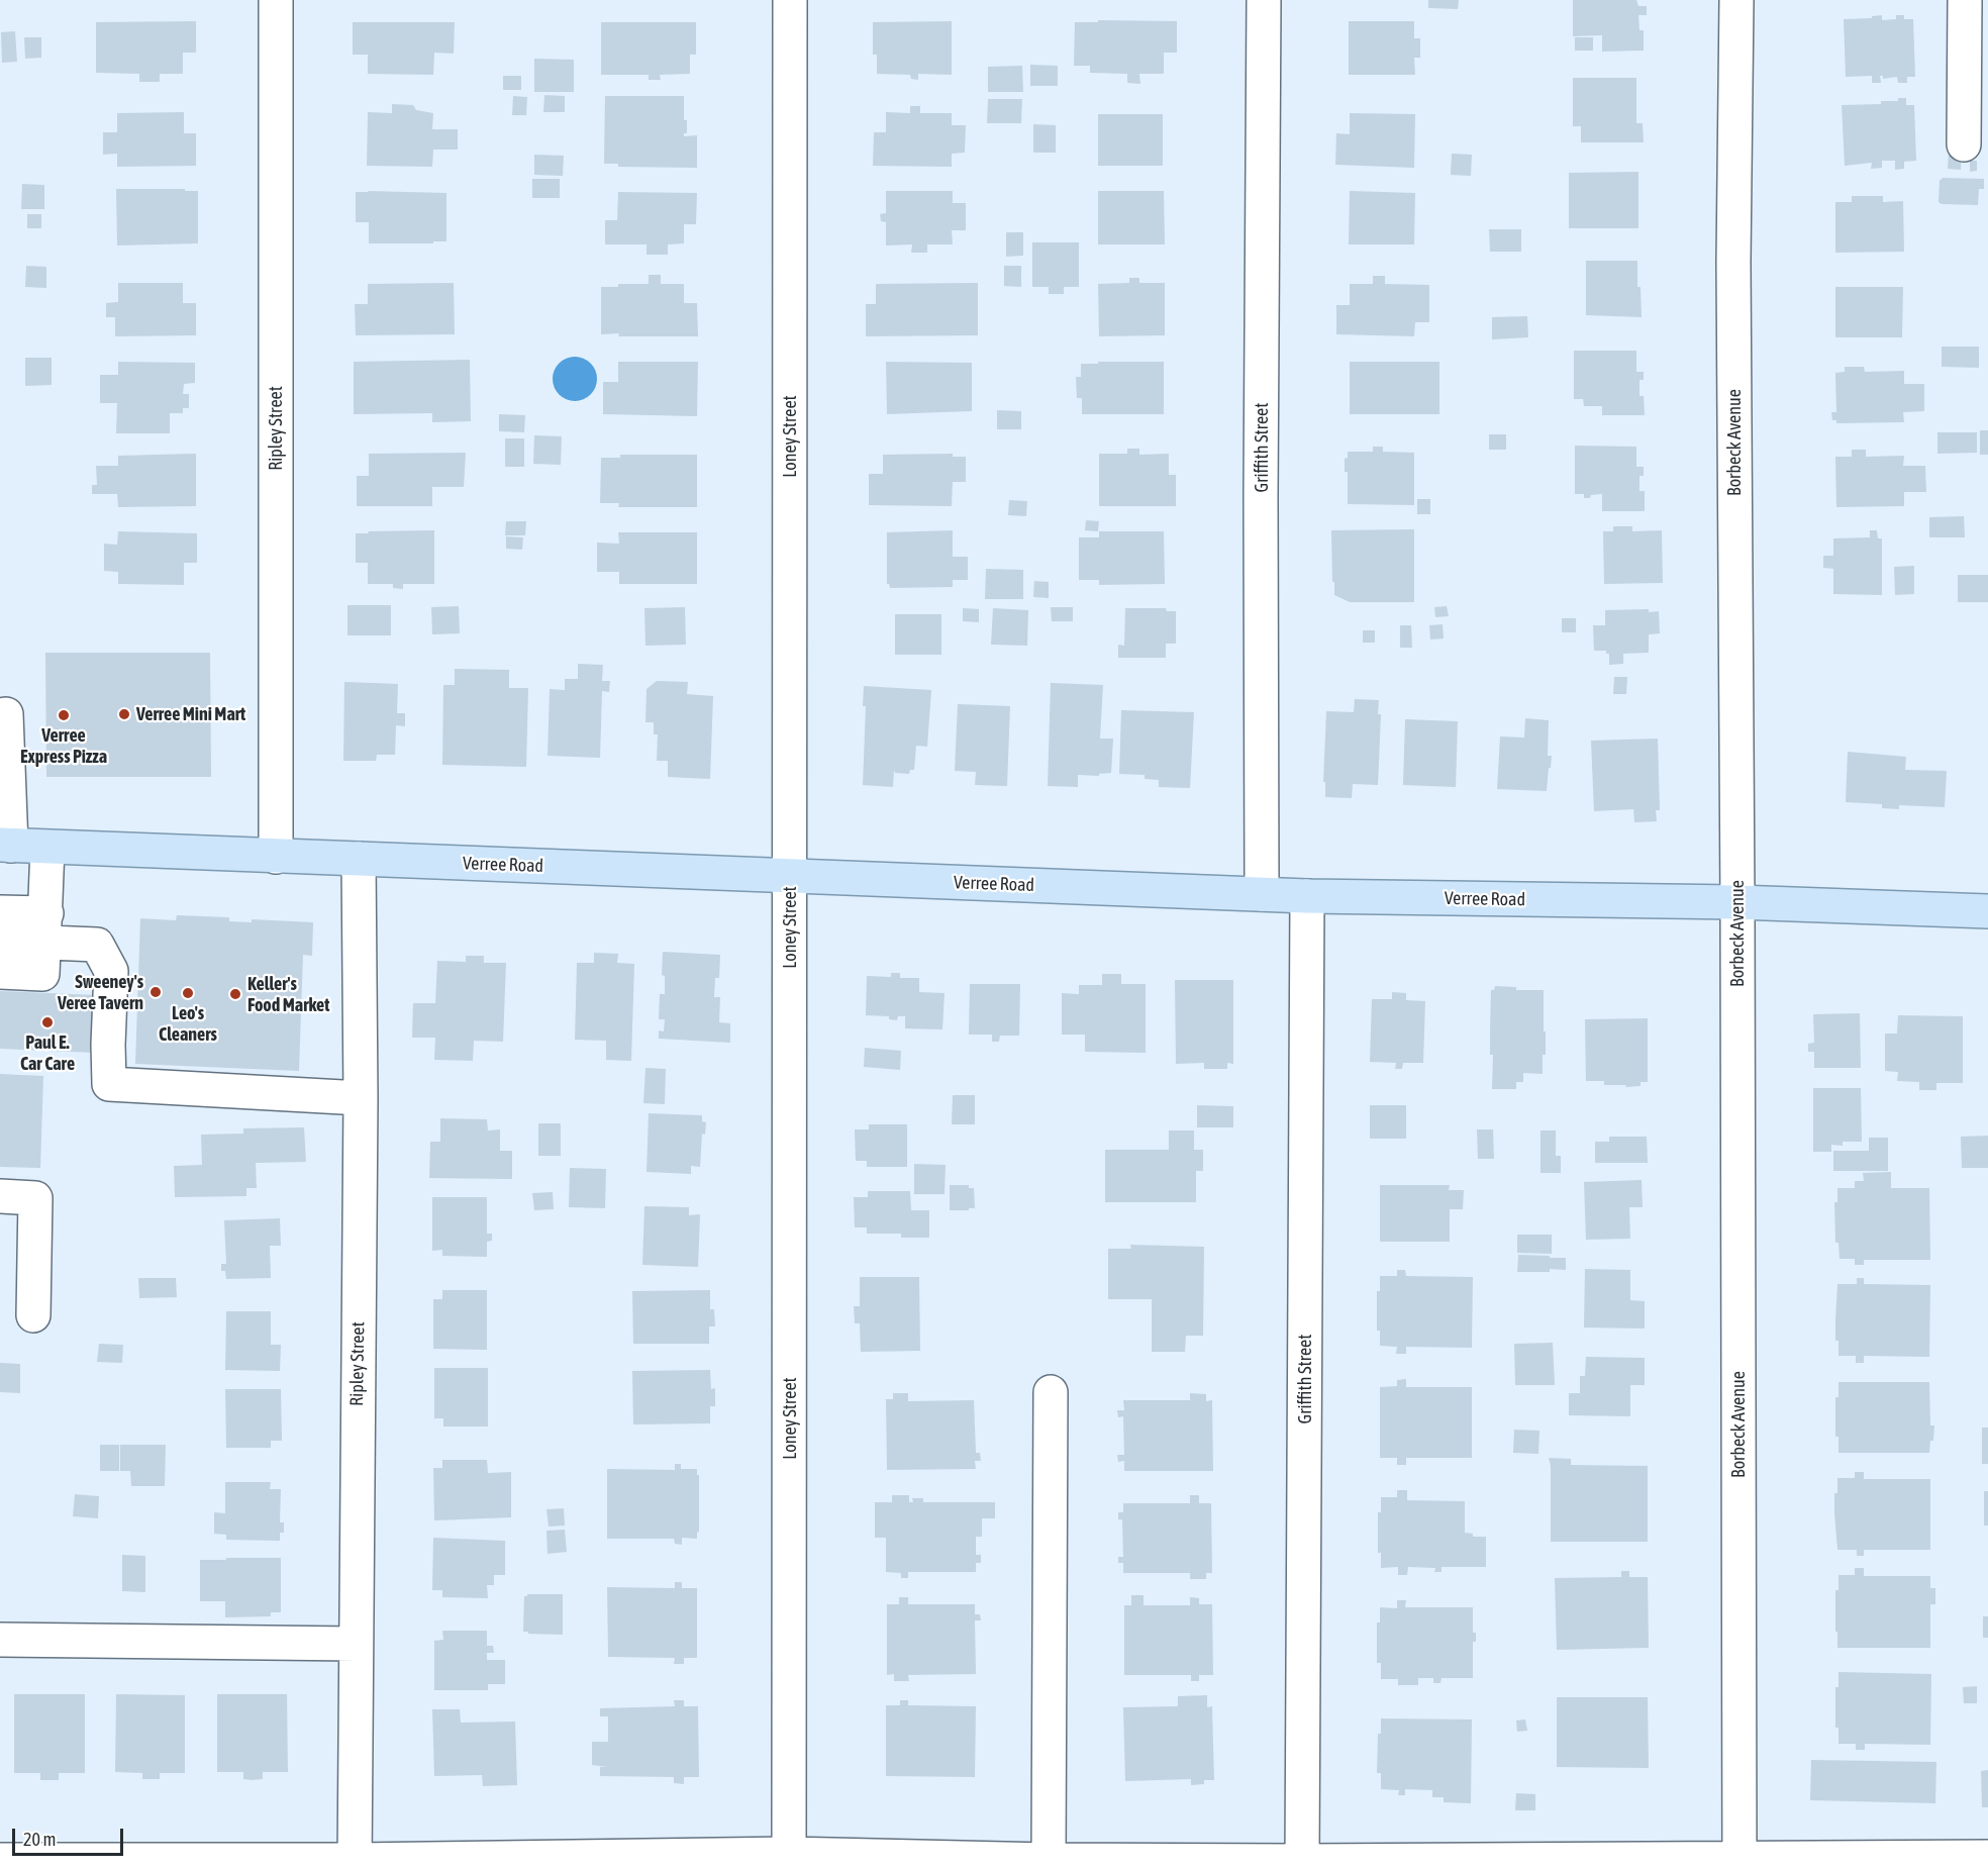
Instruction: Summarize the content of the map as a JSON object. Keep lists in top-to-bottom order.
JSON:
{
  "streets": {
    "main road": ["Verree Road"],
    "street": [
      "Ripley Street",
      "Loney Street",
      "Borbeck Avenue",
      "Griffith Street"
    ]
  },
  "crossings": [
    ["Ripley Street", "Verree Road"],
    ["Loney Street", "Verree Road"],
    ["Borbeck Avenue", "Verree Road"],
    ["Griffith Street", "Verree Road"]
  ],
  "places": [
    "Verree Mini Mart",
    "Verree Express Pizza",
    "Sweeney's Veree Tavern",
    "Leo's Cleaners",
    "Keller's Food Market",
    "Paul E. Car Care"
  ],
  "scale_bar": "20 m"
}
